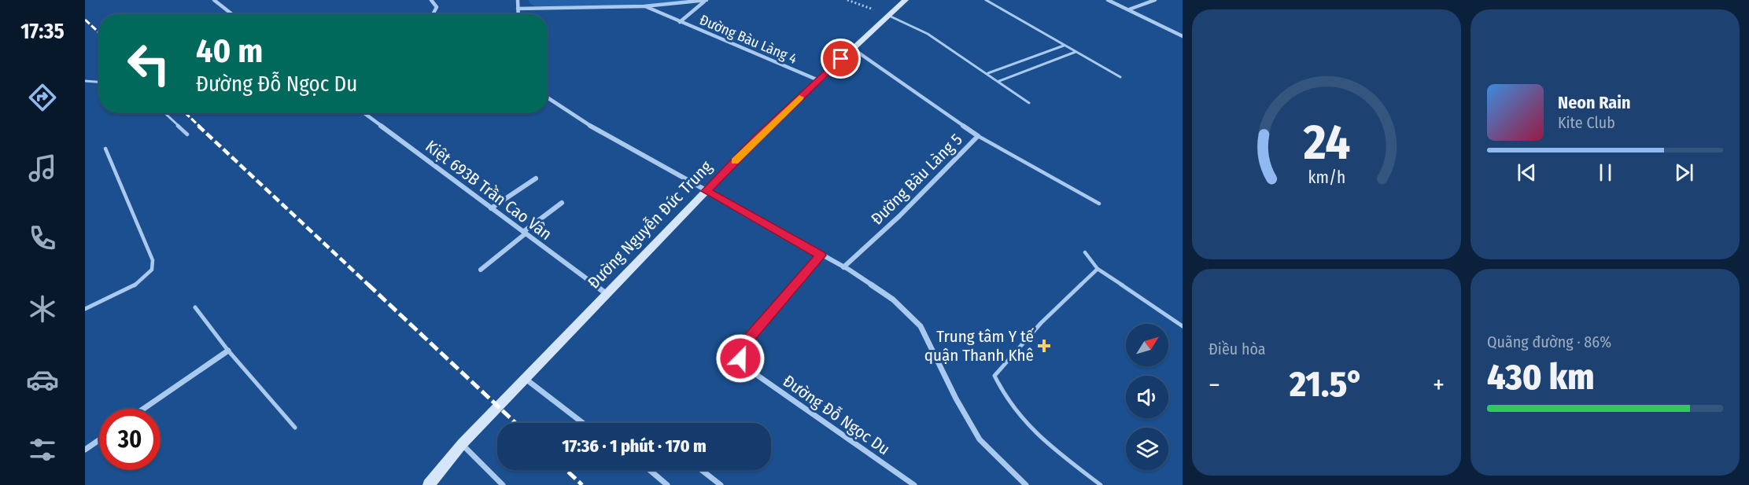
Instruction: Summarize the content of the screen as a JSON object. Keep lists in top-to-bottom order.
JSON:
{
  "streets": {
    "street": [
      "Đường Bàu Làng 4",
      "Đường Bàu Làng 5",
      "Kiệt 693B Trần Cao Vân",
      "Đường Nguyễn Đức Trung",
      "Đường Đỗ Ngọc Du"
    ]
  },
  "crossings": [
    ["Đường Bàu Làng 4", "Đường Nguyễn Đức Trung"],
    ["Đường Bàu Làng 5", "Đường Nguyễn Đức Trung"],
    ["Kiệt 693B Trần Cao Vân", "Đường Nguyễn Đức Trung"]
  ],
  "places": {
    "health": ["Trung tâm Y tế quận Thanh Khê"]
  },
  "north": "top right",
  "page": {
    "tabs": "17:35",
    "turn": ["40 m", "Đường Đỗ Ngọc Du"],
    "song": ["Neon Rain", "Kite Club"],
    "tile": [
      "Điều hòa",
      ["Quãng đường · 86%", "430 km"]
    ],
    "heat": ["−", "21.5°", "+"],
    "limit": "30",
    "trip": "17:36 · 1 phút · 170 m",
    "gauge": ["24", "km/h"]
  }
}
